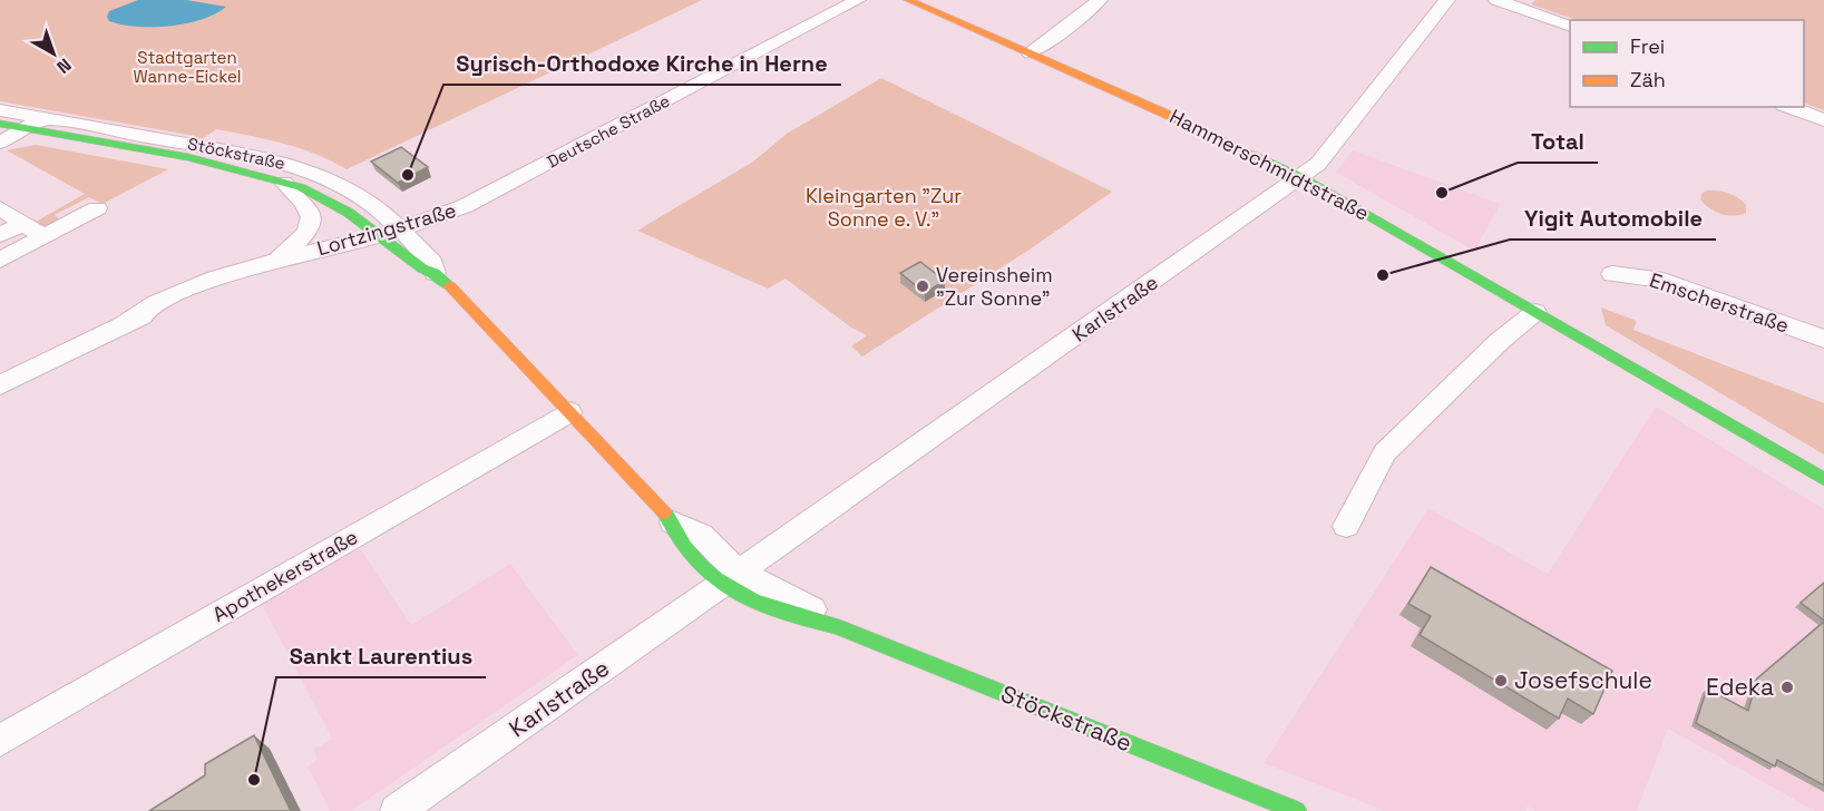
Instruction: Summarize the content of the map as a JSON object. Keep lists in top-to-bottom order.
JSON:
{
  "streets": {
    "street": [
      "Deutsche Straße",
      "Stöckstraße",
      "Hammerschmidtstraße",
      "Lortzingstraße",
      "Emscherstraße",
      "Karlstraße",
      "Apothekerstraße"
    ]
  },
  "crossings": [
    ["Deutsche Straße", "Lortzingstraße"],
    ["Stöckstraße", "Lortzingstraße"],
    ["Stöckstraße", "Karlstraße"],
    ["Stöckstraße", "Apothekerstraße"],
    ["Hammerschmidtstraße", "Karlstraße"]
  ],
  "parks": ["Stadtgarten Wanne-Eickel", "Kleingarten \"Zur Sonne e. V.\""],
  "places": [
    "Syrisch-Orthodoxe Kirche in Herne",
    "Total",
    "Yigit Automobile",
    "Vereinsheim \"Zur Sonne\"",
    "Josefschule",
    "Edeka",
    "Sankt Laurentius"
  ],
  "legend": ["Frei", "Zäh"],
  "north": "bottom right"
}
